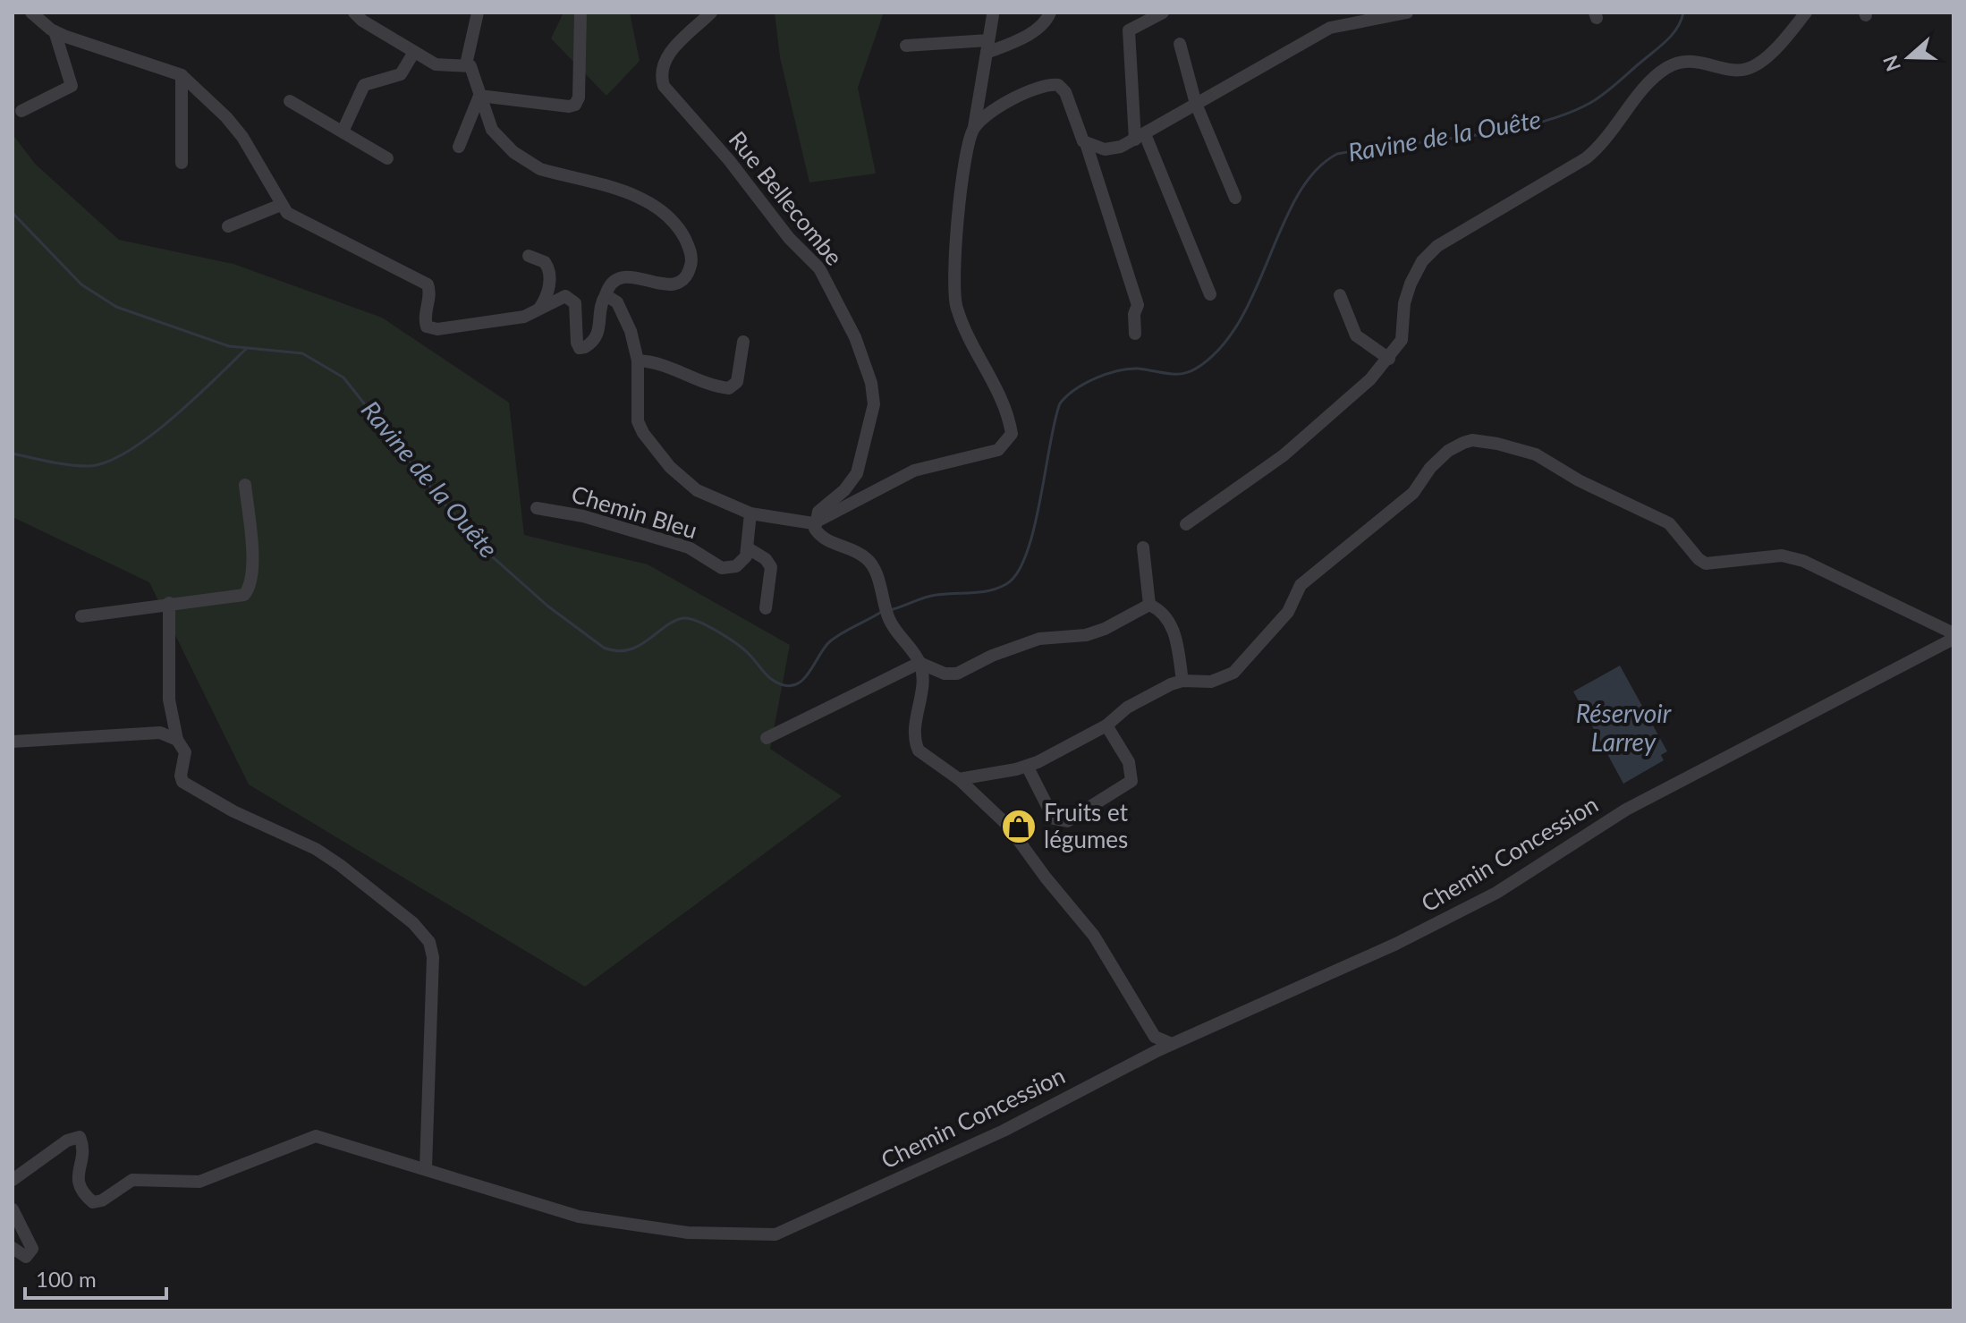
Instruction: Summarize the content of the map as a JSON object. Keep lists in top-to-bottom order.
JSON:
{
  "streets": {
    "street": ["Rue Bellecombe", "Chemin Bleu", "Chemin Concession"]
  },
  "water": ["Ravine de la Ouête", "Réservoir Larrey"],
  "places": {
    "shop": ["Fruits et légumes"]
  },
  "scale_bar": "100 m",
  "north": "left"
}
